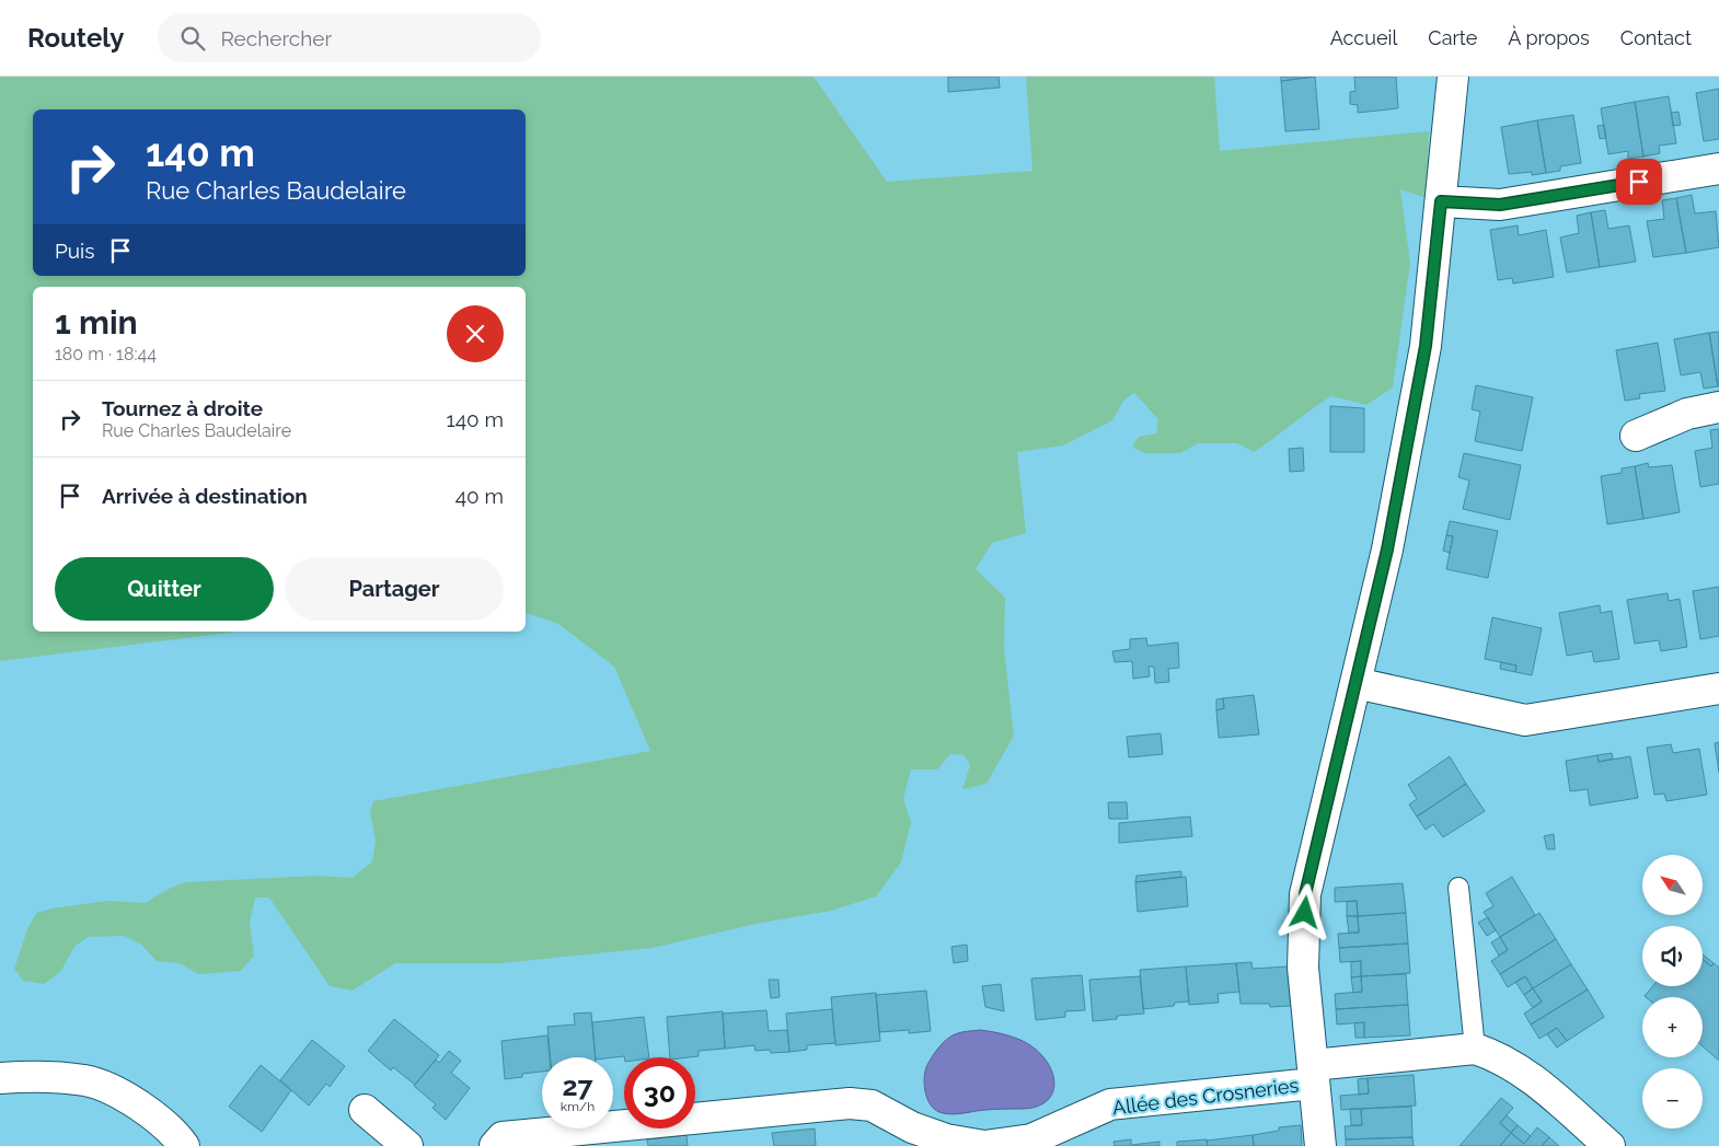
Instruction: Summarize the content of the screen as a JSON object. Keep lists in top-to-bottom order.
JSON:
{
  "streets": {
    "street": ["Allée des Crosneries"]
  },
  "north": "top left",
  "page": {
    "header": "Routely",
    "search": "Rechercher",
    "nav": [
      "Accueil",
      "Carte",
      "À propos",
      "Contact"
    ],
    "turn": ["140 m", "Rue Charles Baudelaire"],
    "then": "Puis",
    "heading": ["1 min", "180 m · 18:44"],
    "list": [
      {
        "name": "Tournez à droite",
        "note": "Rue Charles Baudelaire",
        "value": "140 m"
      },
      {
        "name": "Arrivée à destination",
        "value": "40 m"
      }
    ],
    "buttons": ["Quitter", "Partager"],
    "map_buttons": ["+", "−"],
    "speed": "27 km/h",
    "limit": "30"
  }
}
